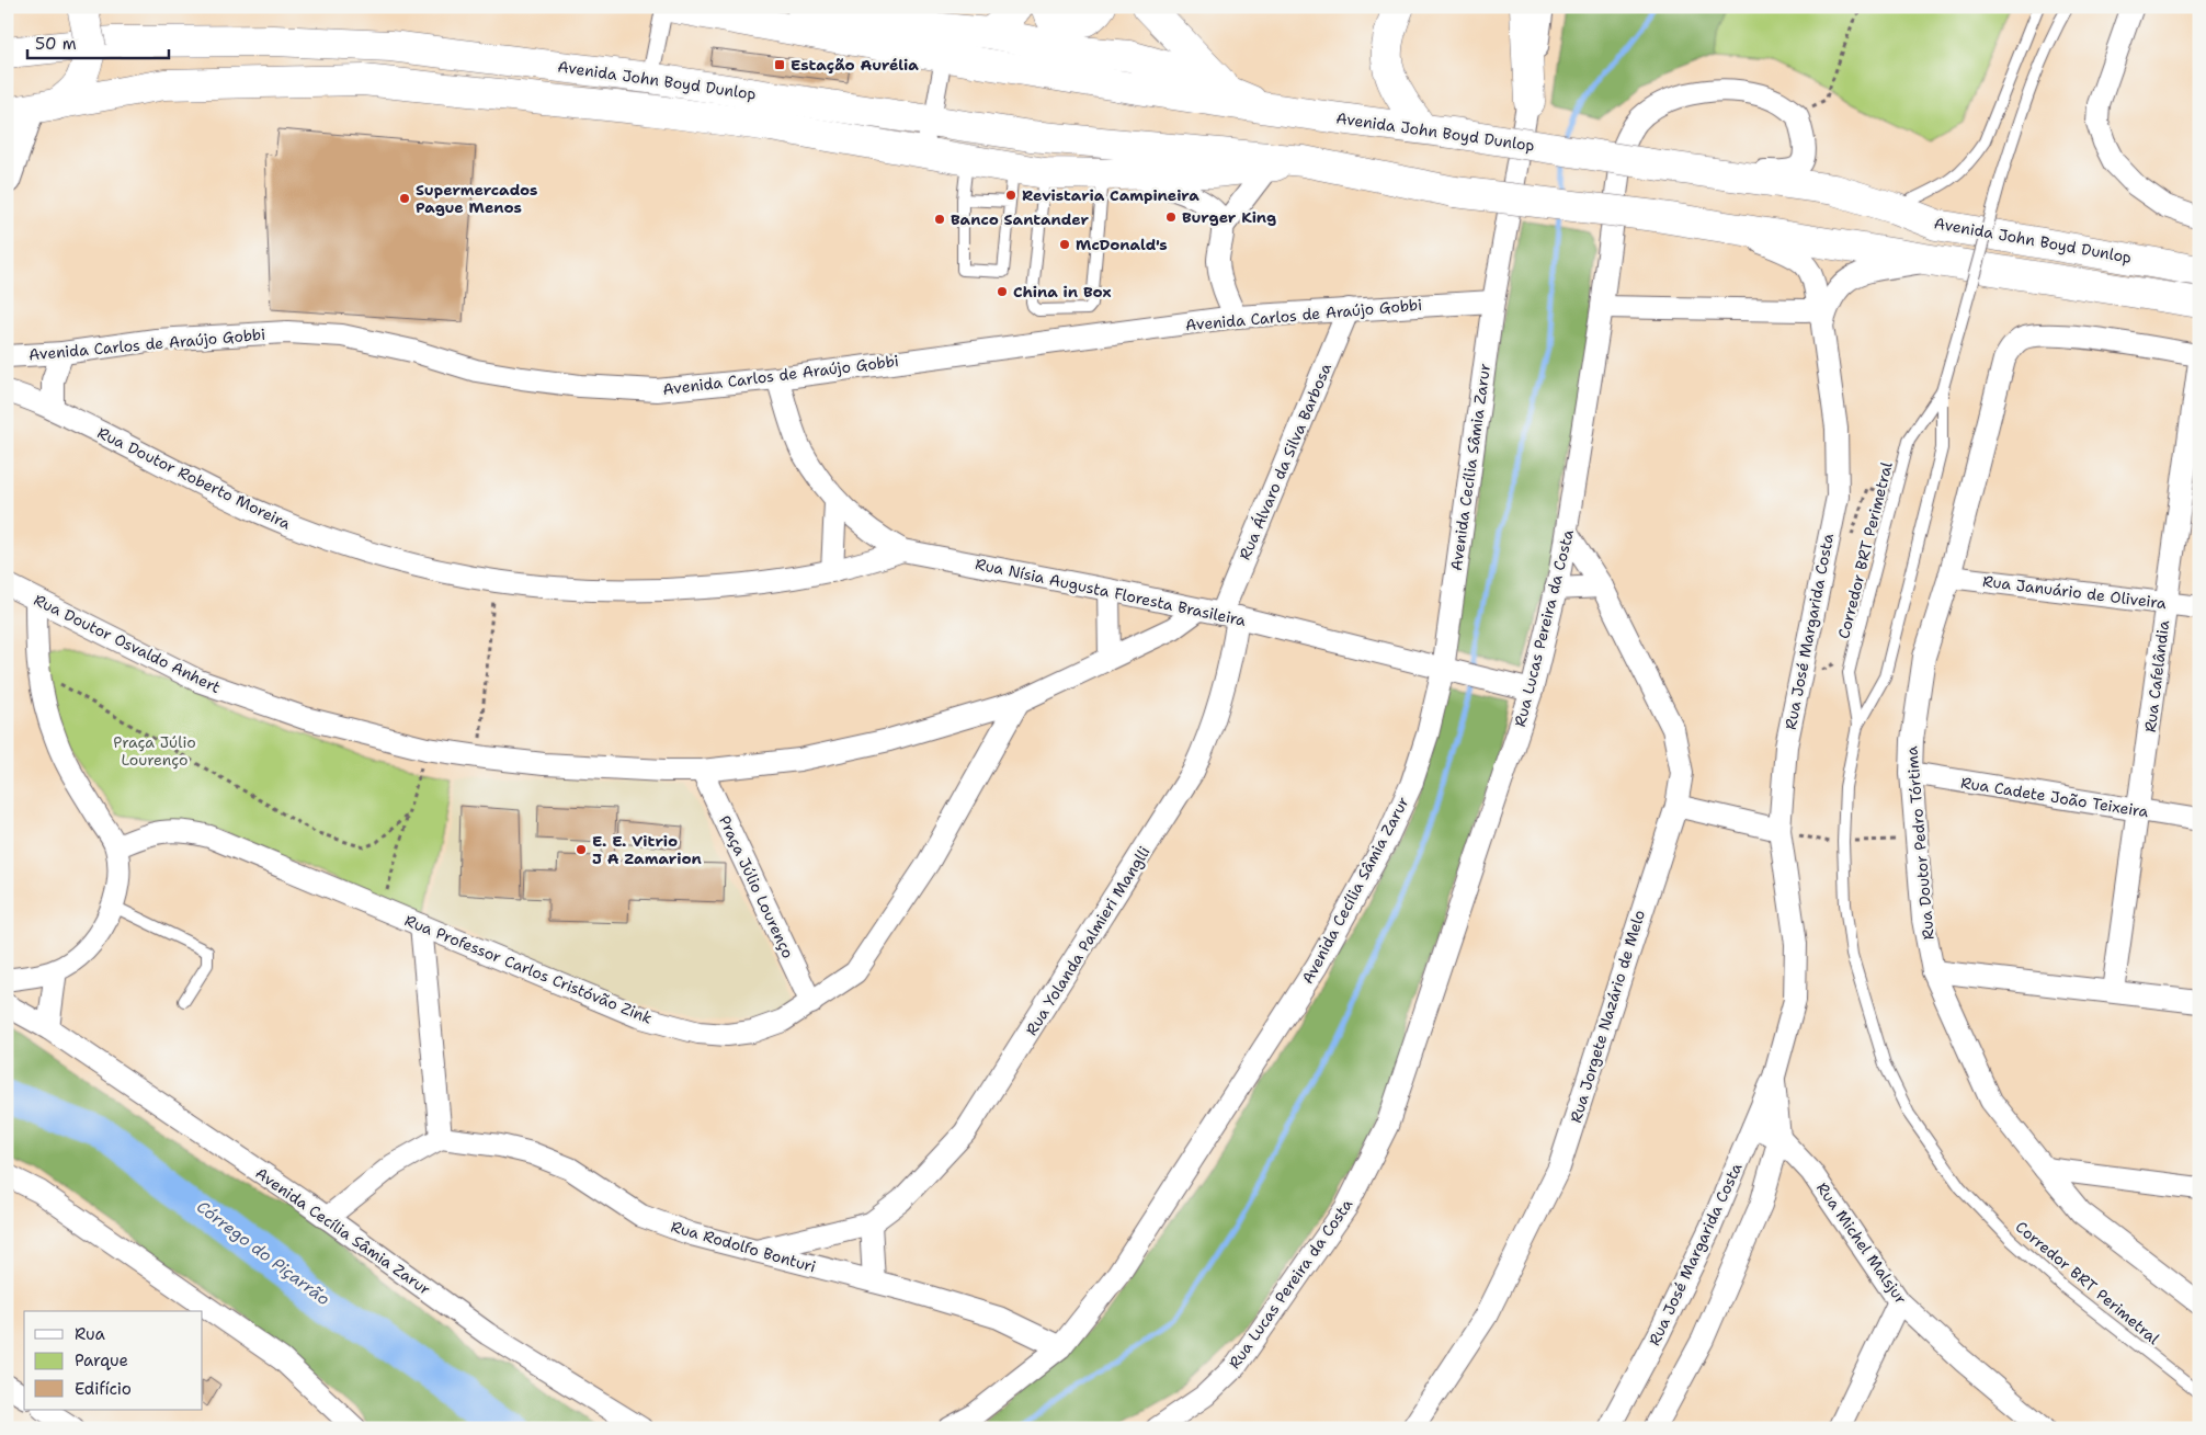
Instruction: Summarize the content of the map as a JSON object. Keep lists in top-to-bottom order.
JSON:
{
  "streets": {
    "main road": ["Avenida John Boyd Dunlop"],
    "street": [
      "Avenida Carlos de Araújo Gobbi",
      "Rua Álvaro da Silva Barbosa",
      "Avenida Cecília Sâmia Zarur",
      "Rua Doutor Roberto Moreira",
      "Rua Nísia Augusta Floresta Brasileira",
      "Rua Januário de Oliveira",
      "Rua Lucas Pereira da Costa",
      "Rua José Margarida Costa",
      "Rua Doutor Osvaldo Anhert",
      "Rua Cafelândia",
      "Rua Cadete João Teixeira",
      "Rua Doutor Pedro Tórtima",
      "Praça Júlio Lourenço",
      "Rua Yolanda Palmieri Manglli",
      "Rua Professor Carlos Cristóvão Zink",
      "Rua Jorgete Nazário de Melo",
      "Rua Michel Malsjur",
      "Rua Rodolfo Bonturi"
    ],
    "lane": ["Corredor BRT Perimetral"]
  },
  "crossings": [
    ["Avenida John Boyd Dunlop", "Rua José Margarida Costa"],
    ["Avenida Carlos de Araújo Gobbi", "Rua Álvaro da Silva Barbosa"],
    ["Avenida Carlos de Araújo Gobbi", "Avenida Cecília Sâmia Zarur"],
    ["Avenida Carlos de Araújo Gobbi", "Rua Nísia Augusta Floresta Brasileira"],
    ["Rua Álvaro da Silva Barbosa", "Rua Nísia Augusta Floresta Brasileira"],
    ["Rua Álvaro da Silva Barbosa", "Rua Yolanda Palmieri Manglli"],
    ["Avenida Cecília Sâmia Zarur", "Rua Nísia Augusta Floresta Brasileira"],
    ["Avenida Cecília Sâmia Zarur", "Rua Rodolfo Bonturi"],
    ["Rua Doutor Roberto Moreira", "Rua Nísia Augusta Floresta Brasileira"],
    ["Rua Nísia Augusta Floresta Brasileira", "Rua Lucas Pereira da Costa"],
    ["Rua Nísia Augusta Floresta Brasileira", "Rua Doutor Osvaldo Anhert"],
    ["Rua Nísia Augusta Floresta Brasileira", "Rua Yolanda Palmieri Manglli"],
    ["Rua Januário de Oliveira", "Rua Cafelândia"],
    ["Rua Januário de Oliveira", "Rua Doutor Pedro Tórtima"],
    ["Rua Lucas Pereira da Costa", "Rua Jorgete Nazário de Melo"],
    ["Rua José Margarida Costa", "Rua Michel Malsjur"],
    ["Rua Doutor Osvaldo Anhert", "Praça Júlio Lourenço"],
    ["Rua Doutor Osvaldo Anhert", "Rua Professor Carlos Cristóvão Zink"],
    ["Rua Cafelândia", "Rua Cadete João Teixeira"],
    ["Rua Cadete João Teixeira", "Rua Doutor Pedro Tórtima"],
    ["Praça Júlio Lourenço", "Rua Professor Carlos Cristóvão Zink"],
    ["Rua Yolanda Palmieri Manglli", "Rua Rodolfo Bonturi"]
  ],
  "water": ["Córrego do Piçarrão"],
  "parks": ["Praça Júlio Lourenço"],
  "places": {
    "transit": ["Estação Aurélia"],
    "other": [
      "Revistaria Campineira",
      "Supermercados Pague Menos",
      "Burger King",
      "Banco Santander",
      "McDonald's",
      "China in Box",
      "E. E. Vitrio J A Zamarion"
    ]
  },
  "legend": ["Rua", "Parque", "Edifício"],
  "scale_bar": "50 m"
}
